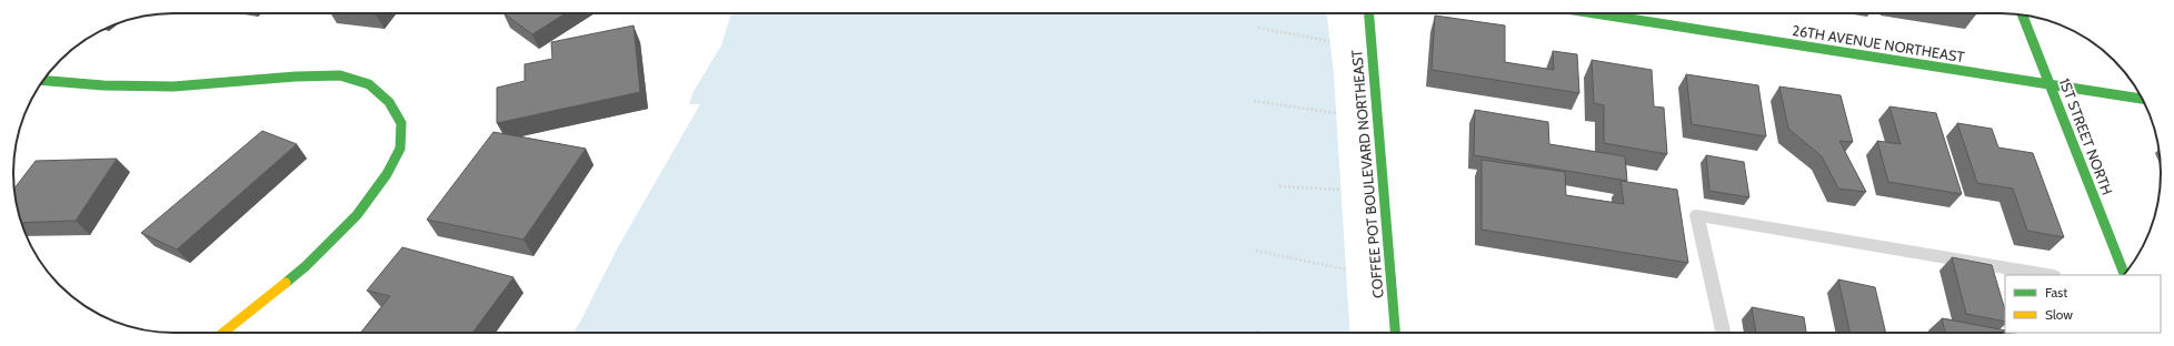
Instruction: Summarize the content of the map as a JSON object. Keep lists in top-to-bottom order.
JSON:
{
  "streets": {
    "street": ["26TH AVENUE NORTHEAST", "1ST STREET NORTH", "COFFEE POT BOULEVARD NORTHEAST"]
  },
  "crossings": [
    ["26TH AVENUE NORTHEAST", "1ST STREET NORTH"]
  ],
  "legend": ["Fast", "Slow"]
}
